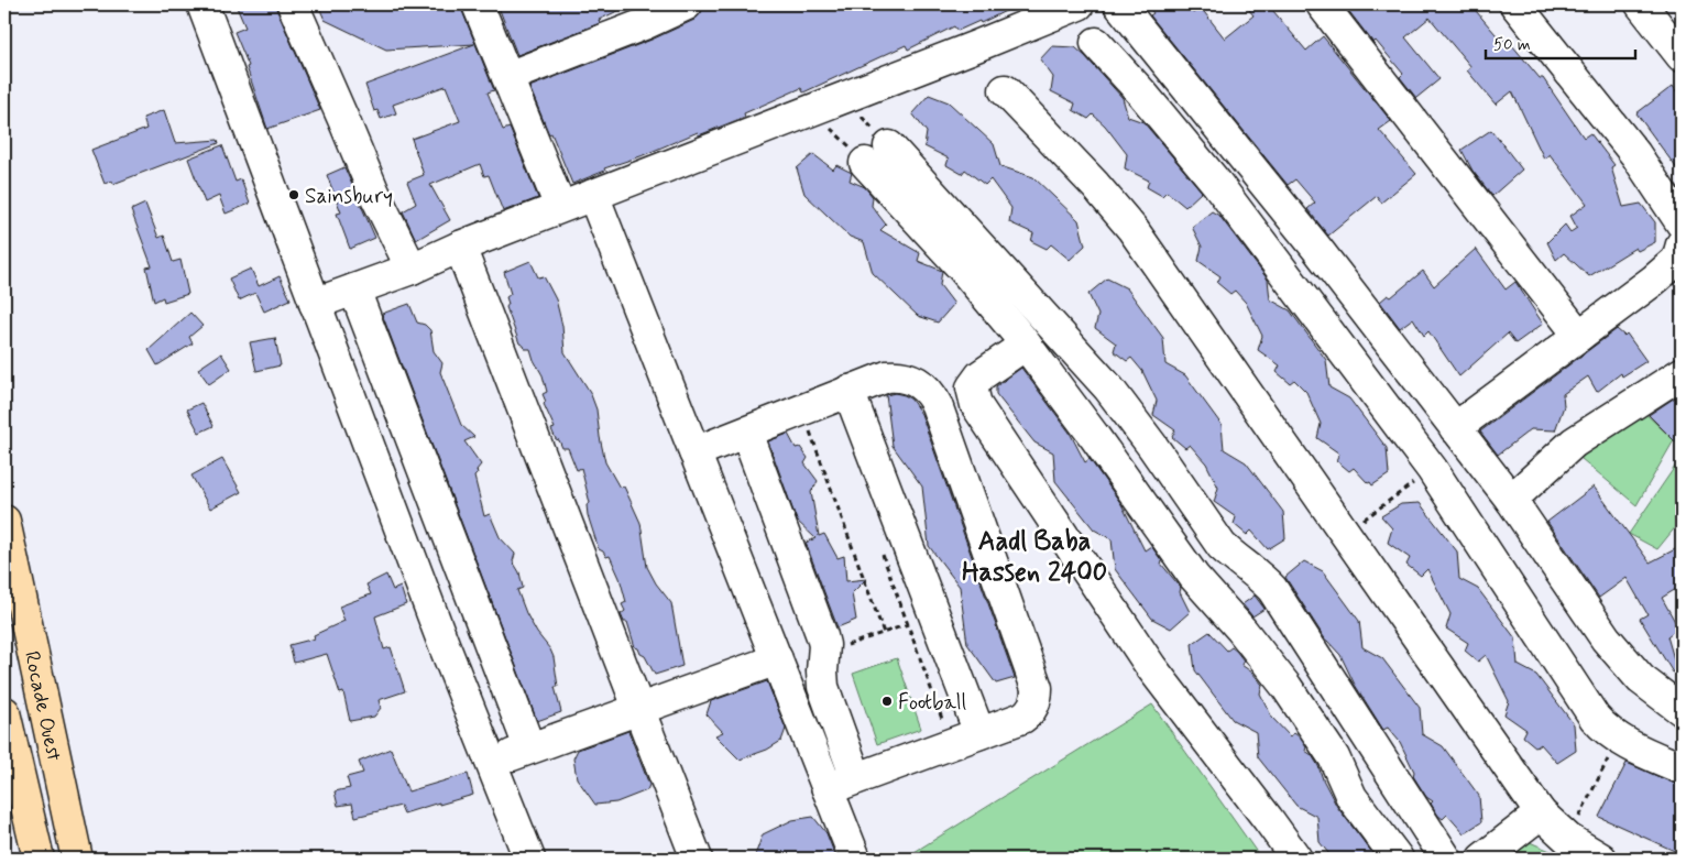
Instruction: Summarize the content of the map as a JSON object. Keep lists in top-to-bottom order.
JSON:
{
  "streets": {
    "highway": ["Rocade Ouest"]
  },
  "districts": ["Aadl Baba Hassen 2400"],
  "places": ["Sainsbury", "Football"],
  "scale_bar": "50 m"
}
